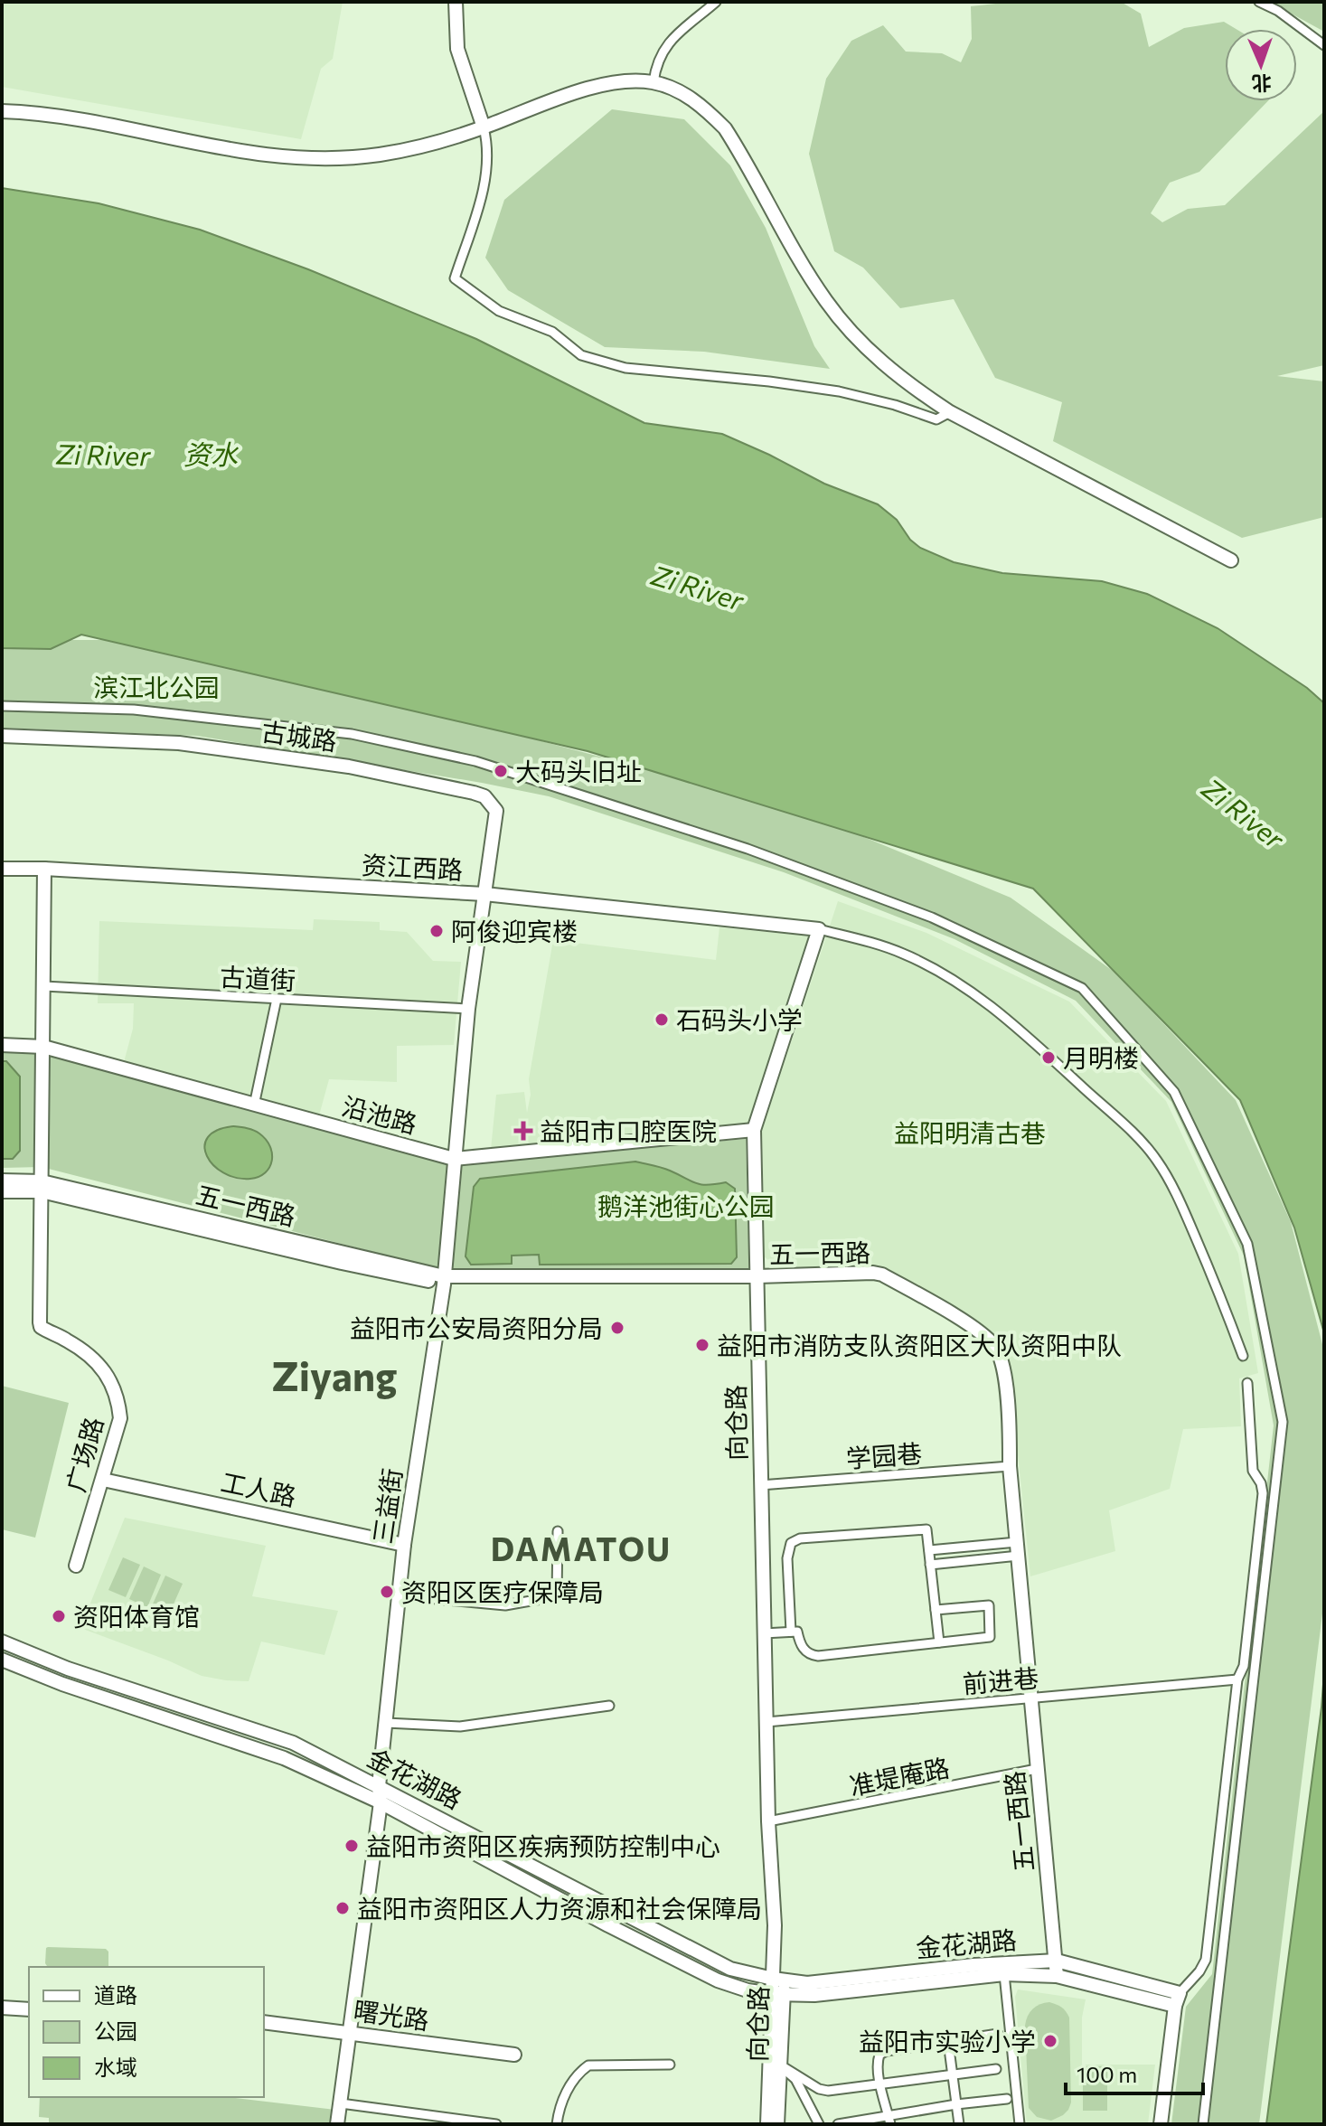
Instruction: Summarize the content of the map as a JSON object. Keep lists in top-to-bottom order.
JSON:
{
  "streets": {
    "street": [
      "古城路",
      "资江西路",
      "古道街",
      "沿池路",
      "五一西路",
      "向仓路",
      "广场路",
      "学园巷",
      "工人路",
      "三益街",
      "前进巷",
      "准堤庵路",
      "金花湖路",
      "曙光路"
    ]
  },
  "crossings": [
    ["古城路", "资江西路"],
    ["古城路", "三益街"],
    ["资江西路", "向仓路"],
    ["资江西路", "广场路"],
    ["资江西路", "三益街"],
    ["古道街", "广场路"],
    ["古道街", "三益街"],
    ["沿池路", "向仓路"],
    ["沿池路", "广场路"],
    ["沿池路", "三益街"],
    ["五一西路", "向仓路"],
    ["五一西路", "广场路"],
    ["五一西路", "学园巷"],
    ["五一西路", "三益街"],
    ["五一西路", "前进巷"],
    ["五一西路", "准堤庵路"],
    ["五一西路", "金花湖路"],
    ["向仓路", "学园巷"],
    ["向仓路", "前进巷"],
    ["向仓路", "准堤庵路"],
    ["向仓路", "金花湖路"],
    ["广场路", "工人路"],
    ["工人路", "三益街"],
    ["三益街", "金花湖路"],
    ["三益街", "曙光路"]
  ],
  "districts": ["Ziyang", "DAMATOU"],
  "water": ["资水", "Zi River"],
  "parks": ["滨江北公园", "益阳明清古巷", "鹅洋池街心公园"],
  "places": {
    "other": [
      "大码头旧址",
      "阿俊迎宾楼",
      "石码头小学",
      "月明楼",
      "益阳市公安局资阳分局",
      "益阳市消防支队资阳区大队资阳中队",
      "资阳区医疗保障局",
      "资阳体育馆",
      "益阳市资阳区疾病预防控制中心",
      "益阳市资阳区人力资源和社会保障局",
      "益阳市实验小学"
    ],
    "health": ["益阳市口腔医院"]
  },
  "legend": ["道路", "公园", "水域"],
  "scale_bar": "100 m",
  "north": "bottom"
}
